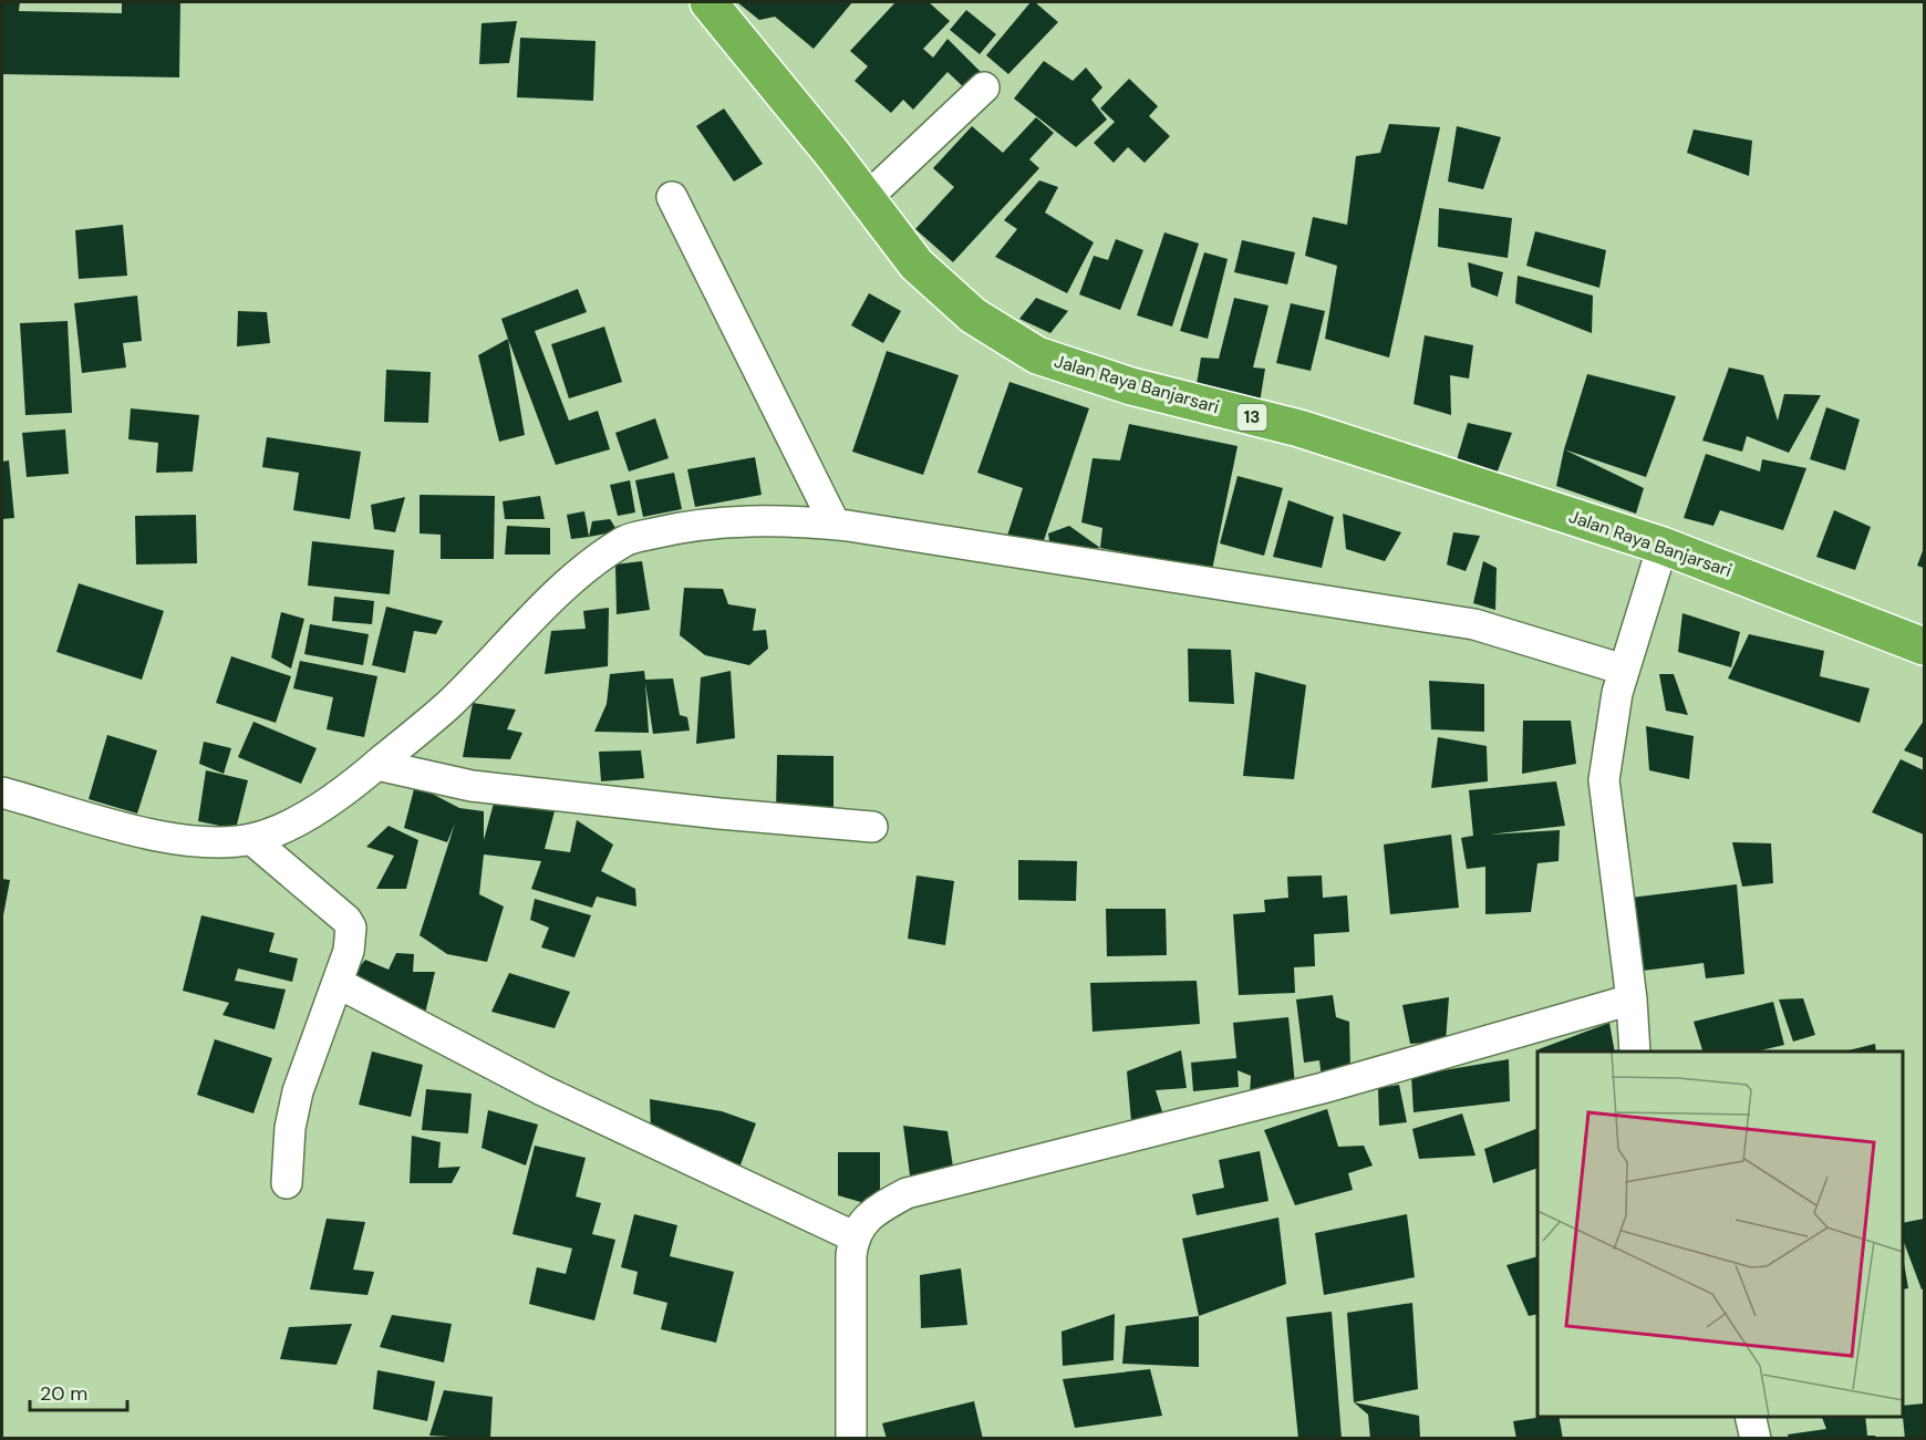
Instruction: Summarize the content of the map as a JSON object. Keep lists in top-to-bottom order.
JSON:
{
  "streets": {
    "highway": ["Jalan Raya Banjarsari", "13"]
  },
  "scale_bar": "20 m"
}
